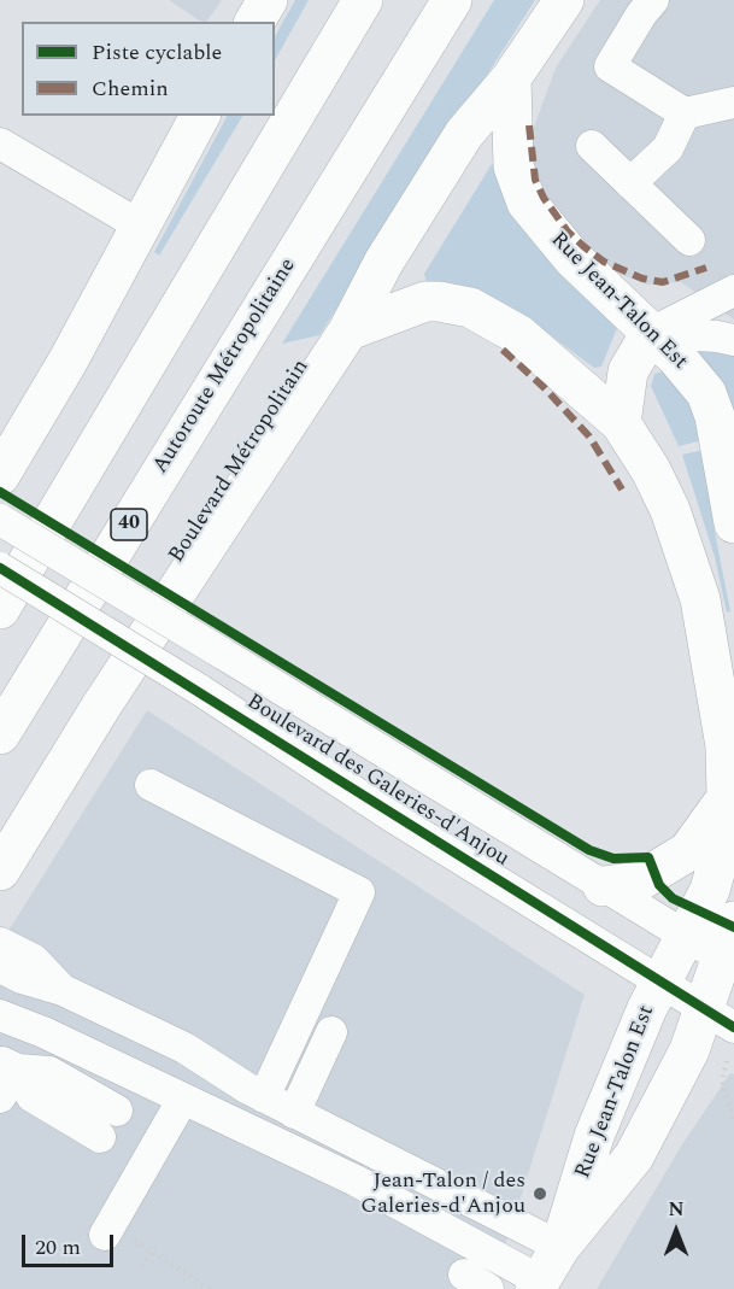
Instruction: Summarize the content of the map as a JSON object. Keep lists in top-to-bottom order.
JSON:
{
  "streets": {
    "main road": [
      "Rue Jean-Talon Est",
      "Autoroute Métropolitaine",
      "Boulevard Métropolitain",
      "40"
    ],
    "street": ["Boulevard des Galeries-d'Anjou"]
  },
  "crossings": [
    ["Rue Jean-Talon Est", "Boulevard Métropolitain"],
    ["Rue Jean-Talon Est", "Boulevard des Galeries-d'Anjou"]
  ],
  "places": ["Jean-Talon / des Galeries-d'Anjou"],
  "legend": ["Piste cyclable", "Chemin"],
  "scale_bar": "20 m",
  "north": "top"
}
